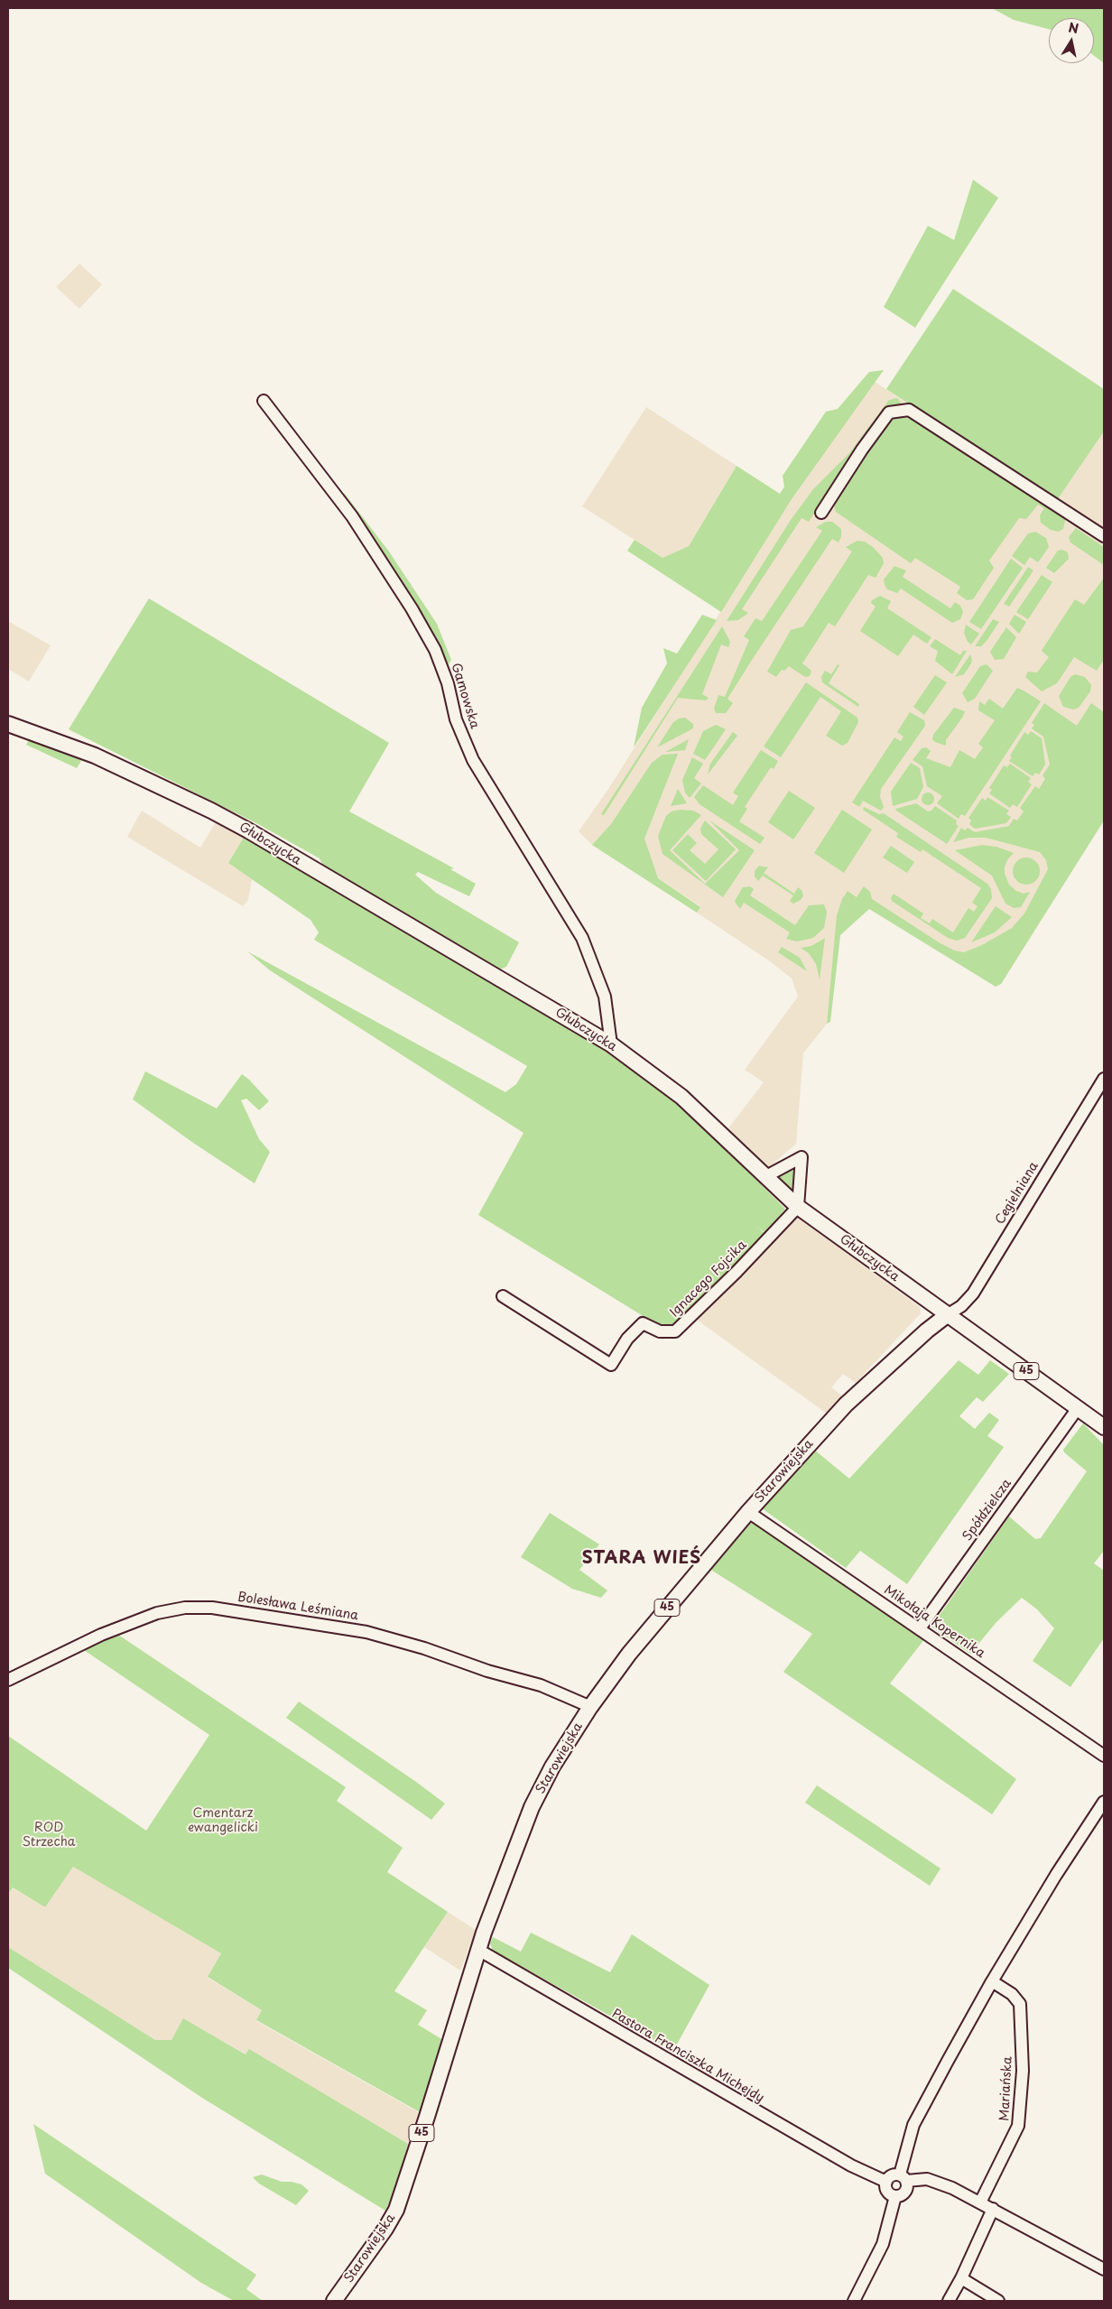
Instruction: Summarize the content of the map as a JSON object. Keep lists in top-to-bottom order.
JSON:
{
  "streets": {
    "main road": ["Głubczycka", "45", "Starowiejska"],
    "street": [
      "Gamowska",
      "Cegielniana",
      "Ignacego Fojcika",
      "Spółdzielcza",
      "Bolesława Leśmiana",
      "Mikołaja Kopernika",
      "Pastora Franciszka Michejdy",
      "Mariańska"
    ]
  },
  "crossings": [
    ["Gamowska", "Głubczycka"],
    ["Głubczycka", "Cegielniana"],
    ["Głubczycka", "Ignacego Fojcika"],
    ["Głubczycka", "Starowiejska"],
    ["Głubczycka", "Spółdzielcza"],
    ["Cegielniana", "Starowiejska"],
    ["Starowiejska", "Mikołaja Kopernika"],
    ["Starowiejska", "Pastora Franciszka Michejdy"],
    ["Spółdzielcza", "Mikołaja Kopernika"]
  ],
  "districts": ["STARA WIEŚ"],
  "parks": ["Cmentarz ewangelicki", "ROD Strzecha"],
  "north": "top"
}
